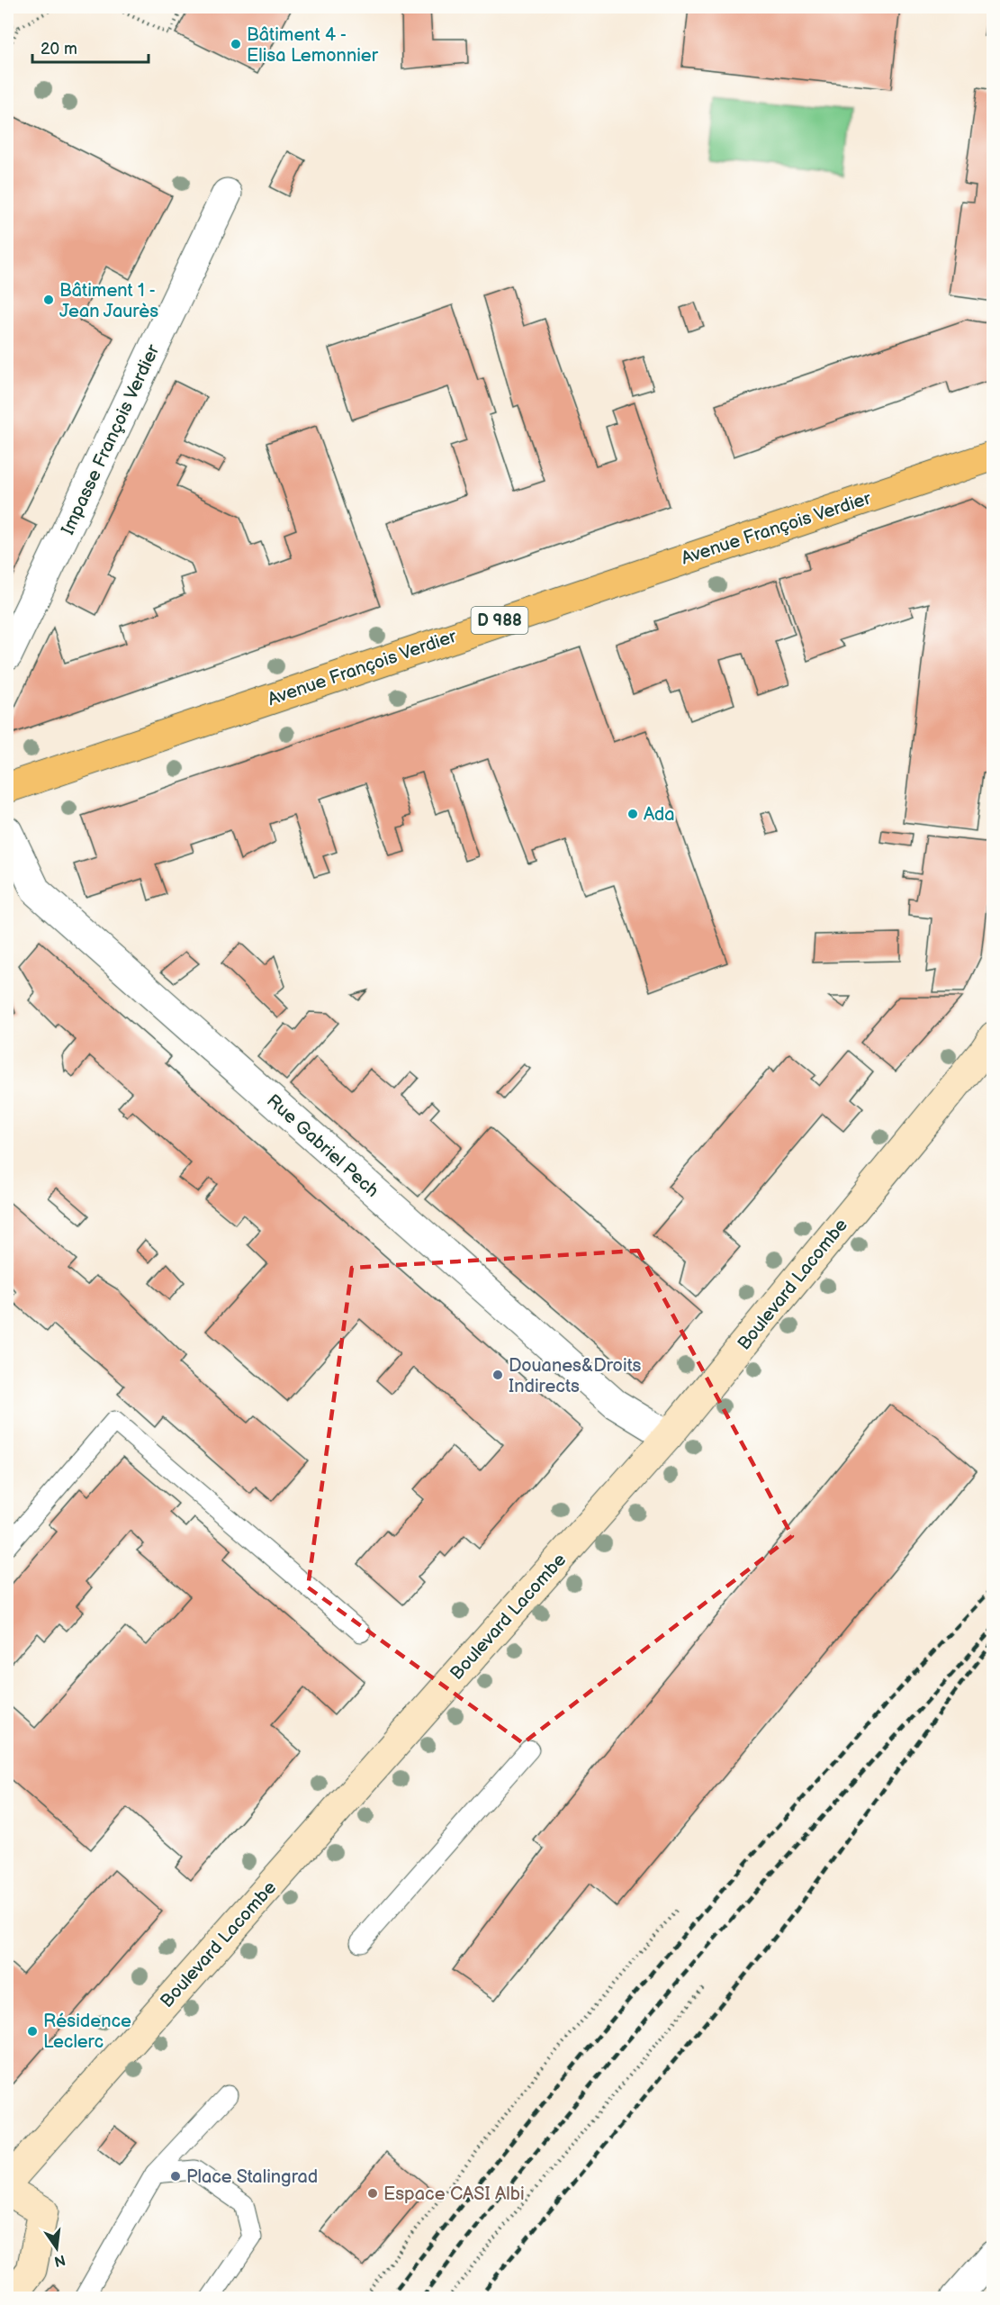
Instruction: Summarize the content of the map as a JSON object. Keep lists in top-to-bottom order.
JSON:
{
  "streets": {
    "main road": ["Avenue François Verdier", "D 988", "Boulevard Lacombe"],
    "street": ["Impasse François Verdier", "Rue Gabriel Pech"]
  },
  "crossings": [
    ["Rue Gabriel Pech", "Boulevard Lacombe"]
  ],
  "places": [
    "Bâtiment 4 - Elisa Lemonnier",
    "Bâtiment 1 - Jean Jaurès",
    "Ada",
    "Douanes&Droits Indirects",
    "Résidence Leclerc",
    "Place Stalingrad",
    "Espace CASI Albi"
  ],
  "scale_bar": "20 m",
  "north": "bottom"
}
